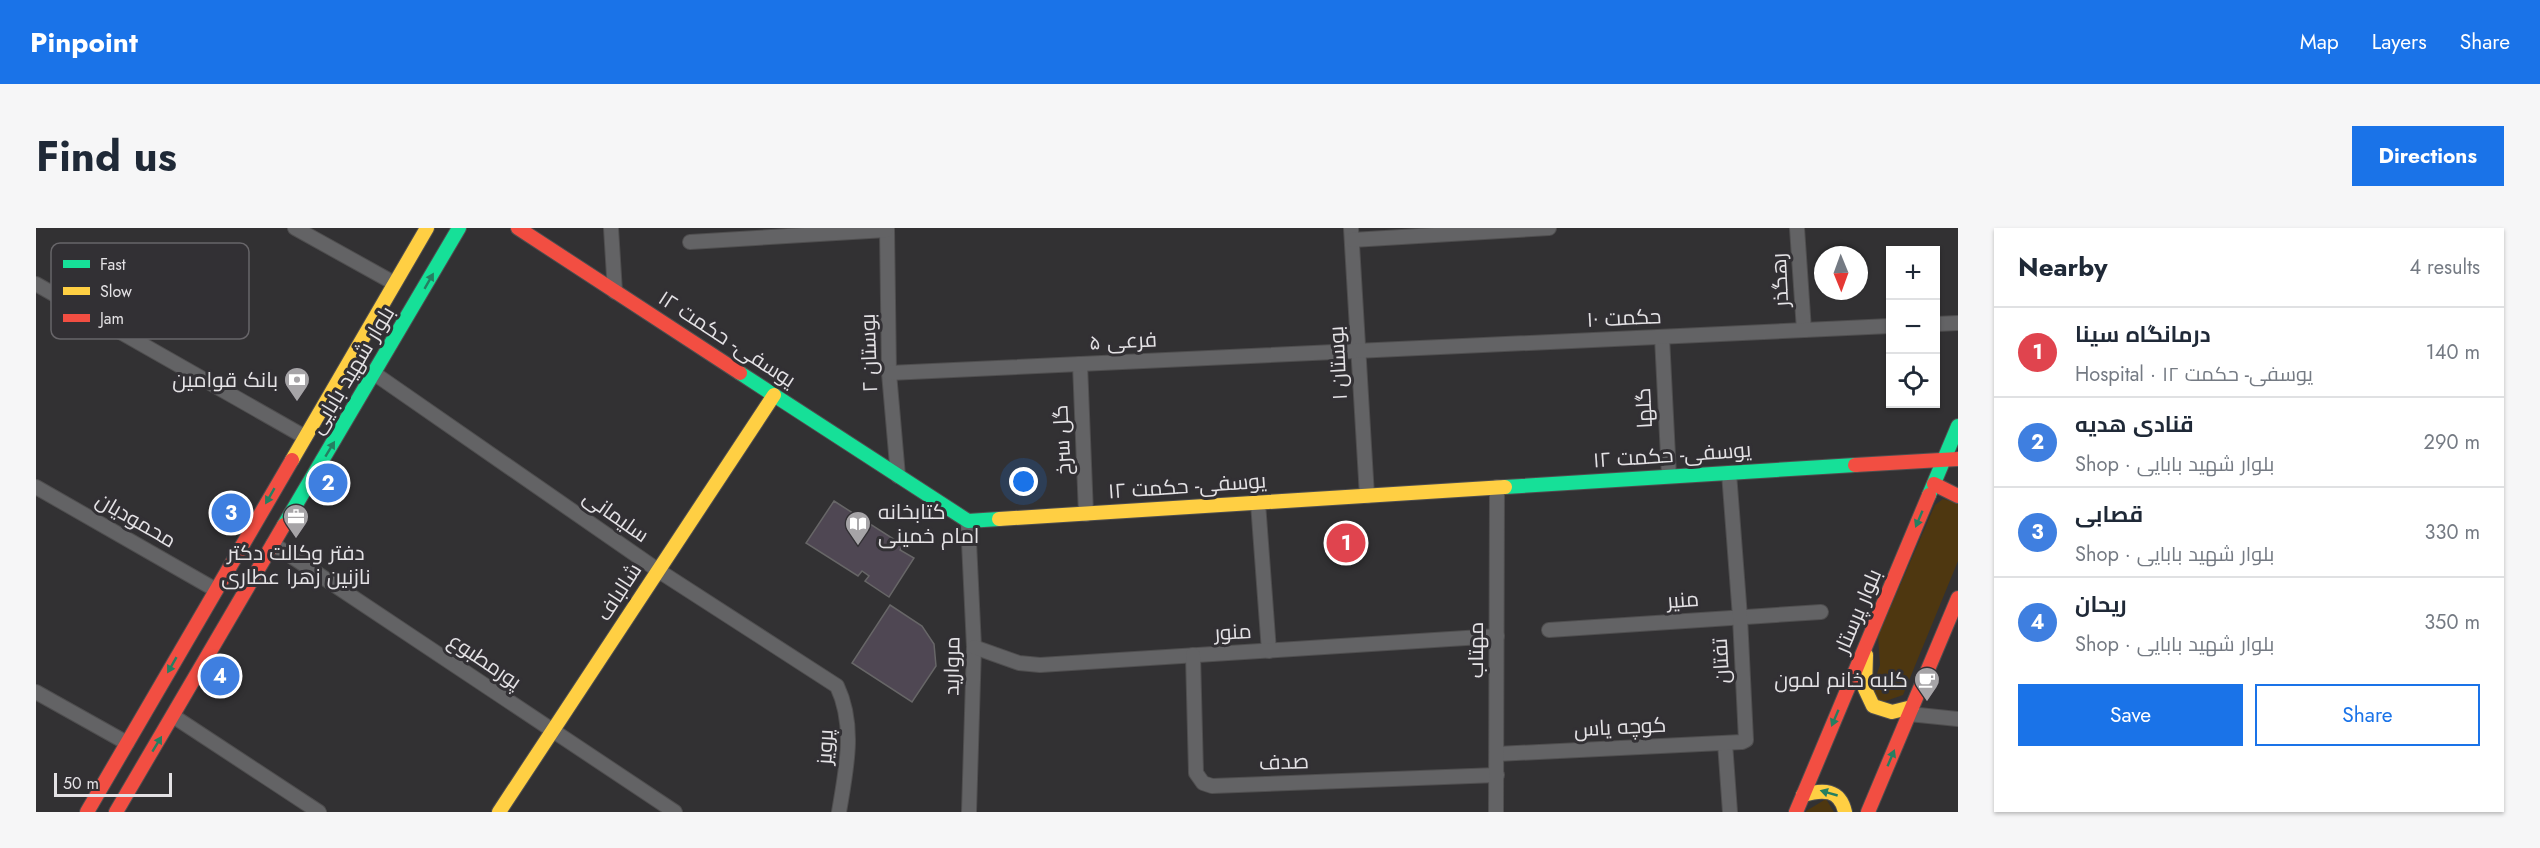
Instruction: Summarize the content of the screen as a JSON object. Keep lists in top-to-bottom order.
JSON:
{
  "streets": {
    "street": [
      "رهگذر",
      "حکمت ۱۰",
      "یوسفی- حکمت ۱۲",
      "فرعی ۵",
      "بوستان ۲",
      "بوستان ۱",
      "بلوار شهید بابایی",
      "گلها",
      "گل سرخ",
      "سلیمانی",
      "محمودیان",
      "شالباف",
      "منیر",
      "بلوار پرستار",
      "منور",
      "مهتاب",
      "پورمطبوع",
      "تفتان",
      "مروارید",
      "کوچه یاس",
      "پرویز",
      "صدف"
    ]
  },
  "crossings": [
    ["رهگذر", "حکمت ۱۰"],
    ["حکمت ۱۰", "فرعی ۵"],
    ["حکمت ۱۰", "بوستان ۱"],
    ["حکمت ۱۰", "گلها"],
    ["یوسفی- حکمت ۱۲", "بوستان ۲"],
    ["یوسفی- حکمت ۱۲", "بوستان ۱"],
    ["یوسفی- حکمت ۱۲", "گلها"],
    ["یوسفی- حکمت ۱۲", "گل سرخ"],
    ["یوسفی- حکمت ۱۲", "شالباف"],
    ["یوسفی- حکمت ۱۲", "بلوار پرستار"],
    ["یوسفی- حکمت ۱۲", "مهتاب"],
    ["یوسفی- حکمت ۱۲", "تفتان"],
    ["یوسفی- حکمت ۱۲", "مروارید"],
    ["فرعی ۵", "بوستان ۲"],
    ["فرعی ۵", "بوستان ۱"],
    ["فرعی ۵", "گل سرخ"],
    ["بلوار شهید بابایی", "سلیمانی"],
    ["بلوار شهید بابایی", "محمودیان"],
    ["بلوار شهید بابایی", "پورمطبوع"],
    ["سلیمانی", "شالباف"],
    ["سلیمانی", "پرویز"],
    ["شالباف", "پورمطبوع"],
    ["منیر", "تفتان"],
    ["منور", "مهتاب"],
    ["منور", "مروارید"],
    ["منور", "صدف"],
    ["مهتاب", "کوچه یاس"],
    ["مهتاب", "صدف"],
    ["تفتان", "کوچه یاس"]
  ],
  "places": {
    "bank": ["بانک قوامین"],
    "office": ["دفتر وکالت دکتر نازنین زهرا عطاری"],
    "library": ["کتابخانه امام خمینی"],
    "cafe": ["کلبه خانم لمون"]
  },
  "legend": ["Fast", "Slow", "Jam"],
  "scale_bar": "50 m",
  "north": "bottom",
  "page": {
    "header": "Pinpoint",
    "nav": ["Map", "Layers", "Share"],
    "title": "Find us",
    "buttons": [
      "Directions",
      ["Save", "Share"]
    ],
    "heading": ["Nearby", "4 results"],
    "map_buttons": ["+", "−"],
    "list": [
      {
        "mark": "1",
        "name": "درمانگاه سینا",
        "note": "Hospital · یوسفی- حکمت ۱۲",
        "value": "140 m"
      },
      {
        "mark": "2",
        "name": "قنادی هدیه",
        "note": "Shop · بلوار شهید بابایی",
        "value": "290 m"
      },
      {
        "mark": "3",
        "name": "قصابی",
        "note": "Shop · بلوار شهید بابایی",
        "value": "330 m"
      },
      {
        "mark": "4",
        "name": "ریحان",
        "note": "Shop · بلوار شهید بابایی",
        "value": "350 m"
      }
    ],
    "pins": [
      "2",
      "3",
      "1",
      "4"
    ],
    "scale": "50 m"
  }
}
